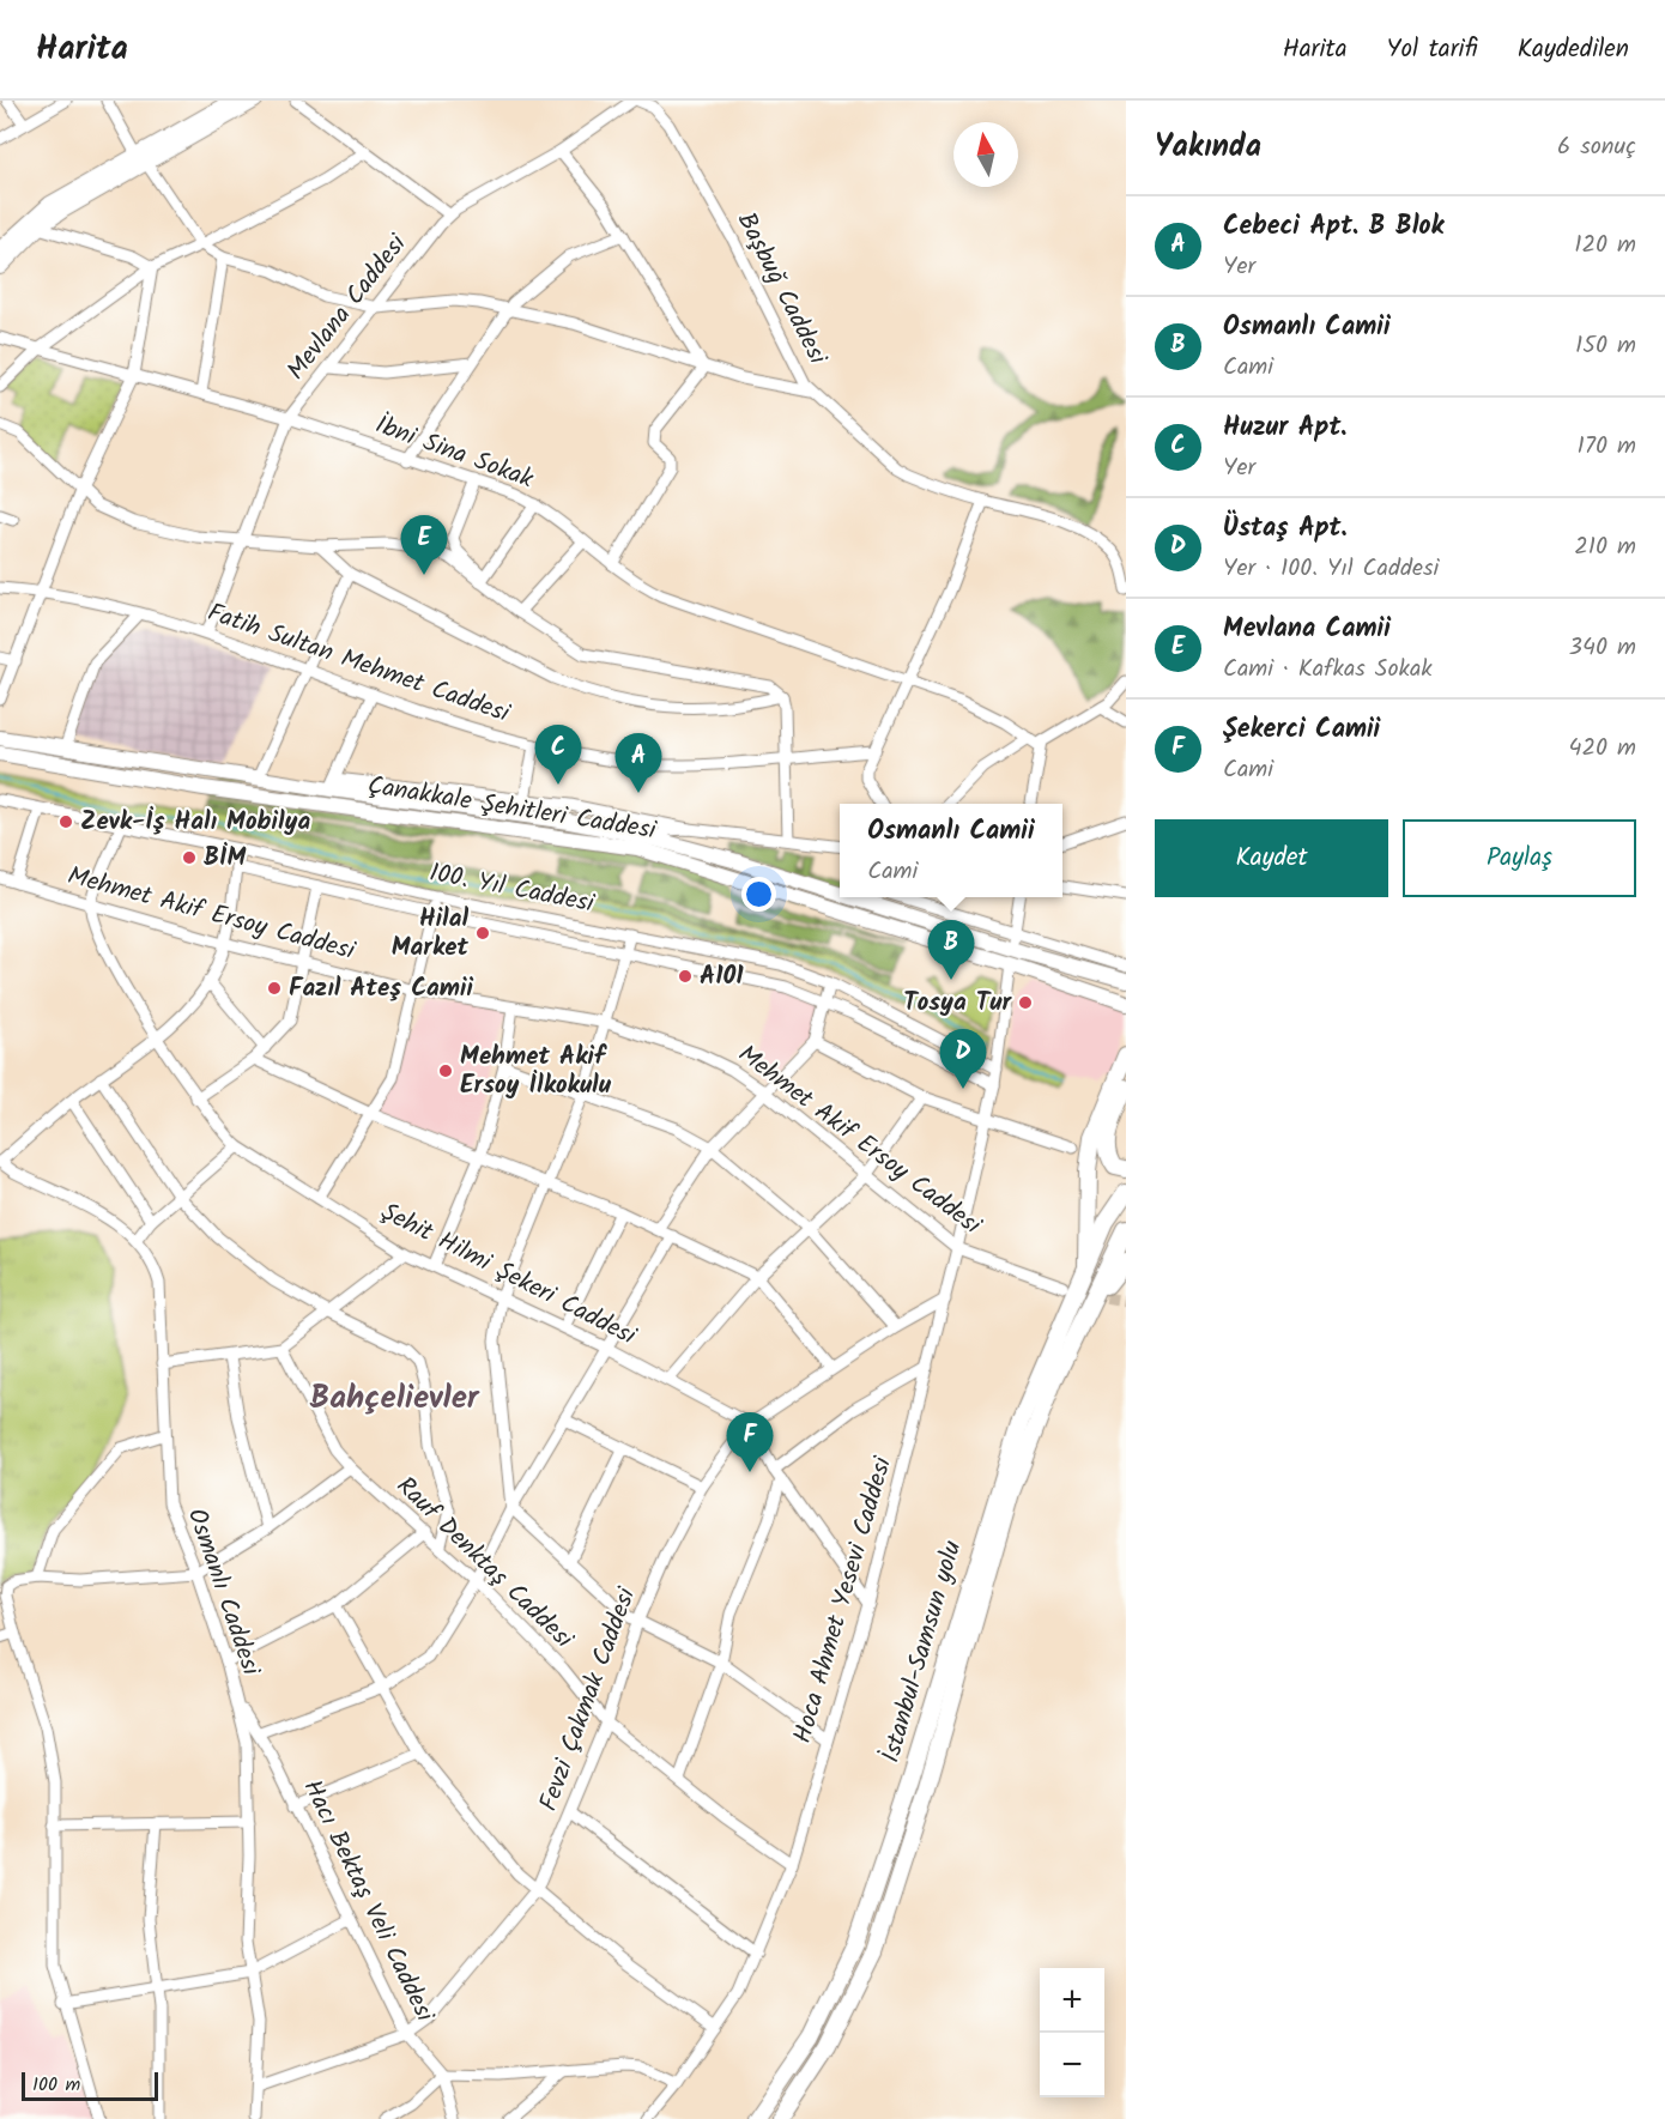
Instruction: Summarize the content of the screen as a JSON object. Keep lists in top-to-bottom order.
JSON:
{
  "streets": {
    "highway": ["İstanbul-Samsun yolu"],
    "main road": ["Çanakkale Şehitleri Caddesi"],
    "street": [
      "Başbuğ Caddesi",
      "Mevlana Caddesi",
      "İbni Sina Sokak",
      "Fatih Sultan Mehmet Caddesi",
      "100. Yıl Caddesi",
      "Mehmet Akif Ersoy Caddesi",
      "Şehit Hilmi Şekeri Caddesi",
      "Rauf Denktaş Caddesi",
      "Osmanlı Caddesi",
      "Hoca Ahmet Yesevi Caddesi",
      "Fevzi Çakmak Caddesi",
      "Hacı Bektaş Veli Caddesi"
    ]
  },
  "crossings": [
    ["Başbuğ Caddesi", "Mevlana Caddesi"],
    ["Mevlana Caddesi", "İbni Sina Sokak"],
    ["Mevlana Caddesi", "Fatih Sultan Mehmet Caddesi"],
    ["Çanakkale Şehitleri Caddesi", "Hoca Ahmet Yesevi Caddesi"],
    ["100. Yıl Caddesi", "Hoca Ahmet Yesevi Caddesi"],
    ["Mehmet Akif Ersoy Caddesi", "Şehit Hilmi Şekeri Caddesi"],
    ["Mehmet Akif Ersoy Caddesi", "Hoca Ahmet Yesevi Caddesi"],
    ["Şehit Hilmi Şekeri Caddesi", "Fevzi Çakmak Caddesi"],
    ["Rauf Denktaş Caddesi", "Hoca Ahmet Yesevi Caddesi"],
    ["Rauf Denktaş Caddesi", "Fevzi Çakmak Caddesi"],
    ["Osmanlı Caddesi", "Fevzi Çakmak Caddesi"],
    ["Osmanlı Caddesi", "Hacı Bektaş Veli Caddesi"],
    ["Hoca Ahmet Yesevi Caddesi", "Fevzi Çakmak Caddesi"],
    ["Fevzi Çakmak Caddesi", "Hacı Bektaş Veli Caddesi"]
  ],
  "districts": ["Bahçelievler"],
  "places": [
    "Zevk-İş Halı Mobilya",
    "BİM",
    "Hilal Market",
    "A101",
    "Fazıl Ateş Camii",
    "Tosya Tur",
    "Mehmet Akif Ersoy İlkokulu"
  ],
  "scale_bar": "100 m",
  "north": "top",
  "page": {
    "header": "Harita",
    "nav": ["Harita", "Yol tarifi", "Kaydedilen"],
    "heading": ["Yakında", "6 sonuç"],
    "list": [
      {
        "mark": "A",
        "name": "Cebeci Apt. B Blok",
        "note": "Yer",
        "value": "120 m"
      },
      {
        "mark": "B",
        "name": "Osmanlı Camii",
        "note": "Cami",
        "value": "150 m"
      },
      {
        "mark": "C",
        "name": "Huzur Apt.",
        "note": "Yer",
        "value": "170 m"
      },
      {
        "mark": "D",
        "name": "Üstaş Apt.",
        "note": "Yer · 100. Yıl Caddesi",
        "value": "210 m"
      },
      {
        "mark": "E",
        "name": "Mevlana Camii",
        "note": "Cami · Kafkas Sokak",
        "value": "340 m"
      },
      {
        "mark": "F",
        "name": "Şekerci Camii",
        "note": "Cami",
        "value": "420 m"
      }
    ],
    "pins": [
      "E",
      "C",
      "A",
      "B",
      "D",
      "F"
    ],
    "buttons": ["Kaydet", "Paylaş"],
    "popup": ["Osmanlı Camii", "Cami"],
    "map_buttons": ["+", "−"],
    "scale": "100 m"
  }
}
